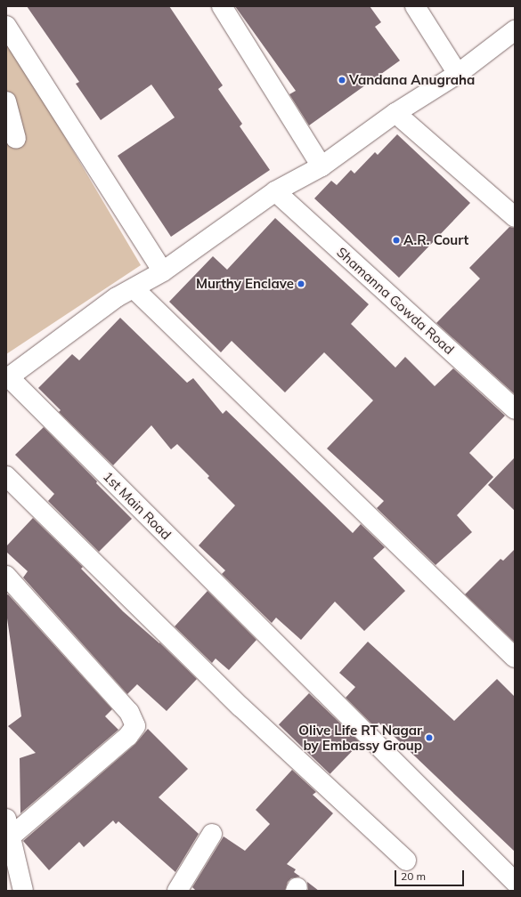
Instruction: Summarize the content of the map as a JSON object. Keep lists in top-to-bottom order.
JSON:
{
  "streets": {
    "street": ["Shamanna Gowda Road", "1st Main Road"]
  },
  "places": [
    "Vandana Anugraha",
    "A.R. Court",
    "Murthy Enclave",
    "Olive Life RT Nagar by Embassy Group"
  ],
  "scale_bar": "20 m"
}
